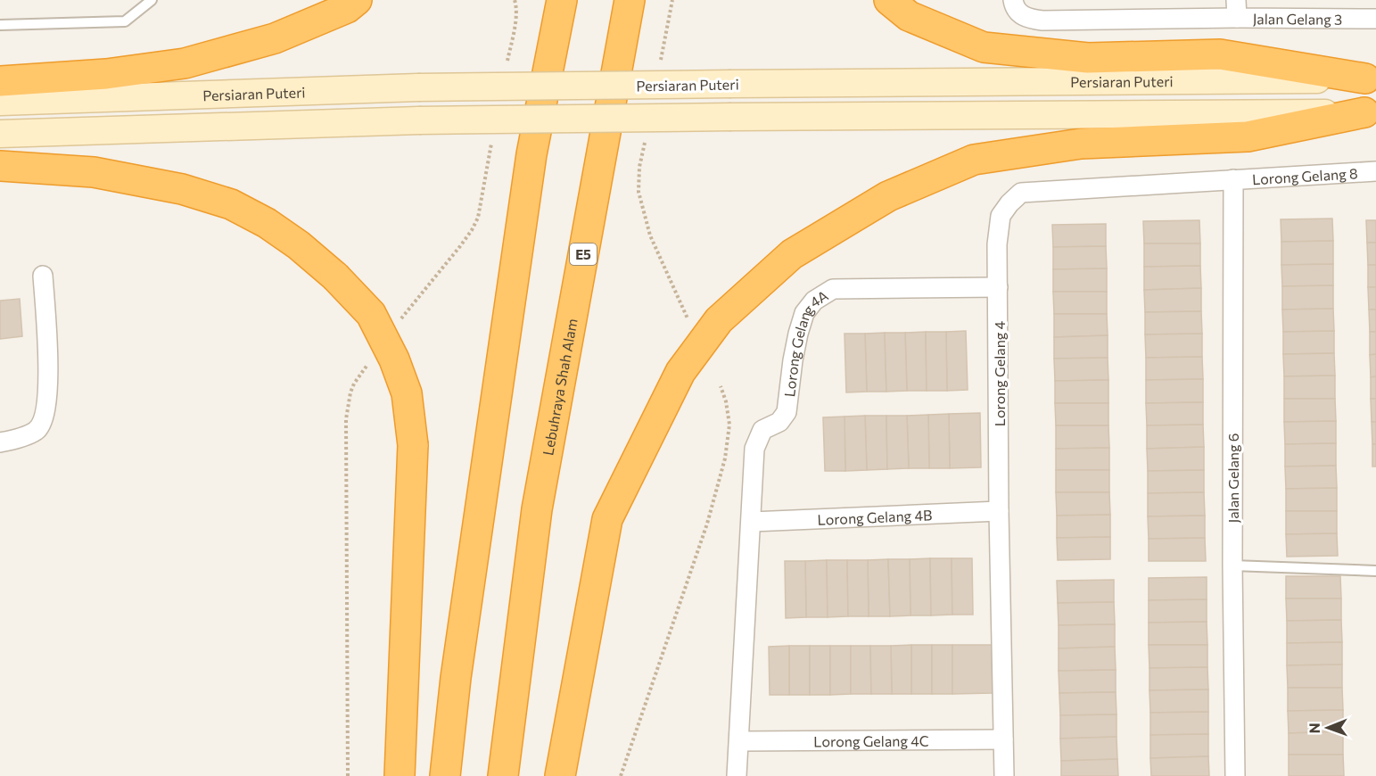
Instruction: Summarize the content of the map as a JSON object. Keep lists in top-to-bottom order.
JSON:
{
  "streets": {
    "highway": ["E5", "Lebuhraya Shah Alam"],
    "street": [
      "Jalan Gelang 3",
      "Persiaran Puteri",
      "Lorong Gelang 8",
      "Lorong Gelang 4A",
      "Lorong Gelang 4",
      "Jalan Gelang 6",
      "Lorong Gelang 4B",
      "Lorong Gelang 4C"
    ]
  },
  "crossings": [
    ["Lorong Gelang 8", "Lorong Gelang 4"],
    ["Lorong Gelang 8", "Jalan Gelang 6"],
    ["Lorong Gelang 4A", "Lorong Gelang 4"],
    ["Lorong Gelang 4A", "Lorong Gelang 4B"],
    ["Lorong Gelang 4A", "Lorong Gelang 4C"],
    ["Lorong Gelang 4", "Jalan Gelang 6"],
    ["Lorong Gelang 4", "Lorong Gelang 4B"],
    ["Lorong Gelang 4", "Lorong Gelang 4C"]
  ],
  "north": "left"
}
